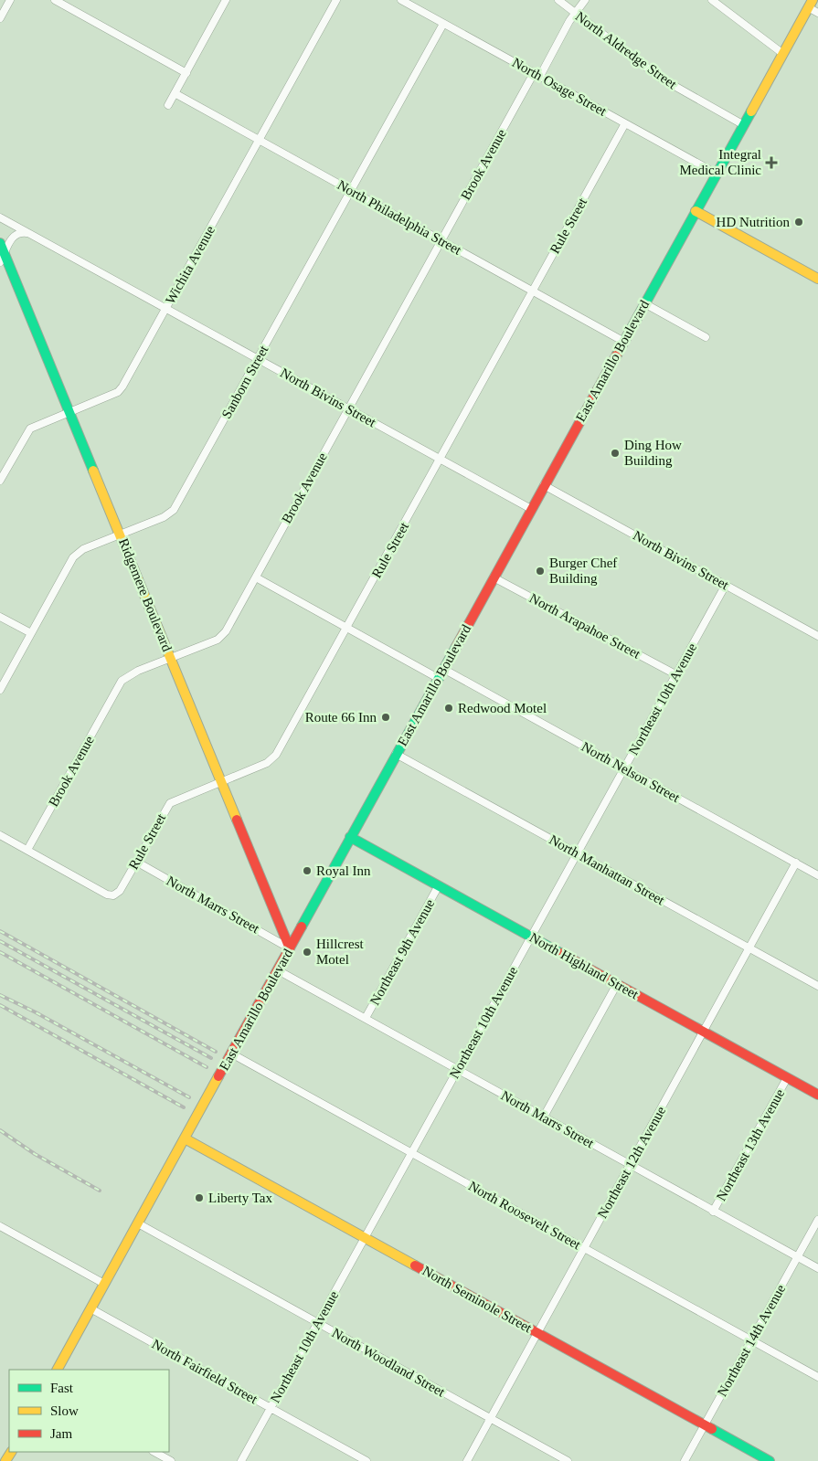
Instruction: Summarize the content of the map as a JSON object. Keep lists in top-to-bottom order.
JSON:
{
  "streets": {
    "main road": [
      "East Amarillo Boulevard",
      "Ridgemere Boulevard",
      "North Highland Street",
      "North Seminole Street"
    ],
    "street": [
      "North Aldredge Street",
      "North Osage Street",
      "Brook Avenue",
      "North Philadelphia Street",
      "Rule Street",
      "Wichita Avenue",
      "Sanborn Street",
      "North Bivins Street",
      "North Arapahoe Street",
      "Northeast 10th Avenue",
      "North Nelson Street",
      "North Manhattan Street",
      "North Marrs Street",
      "Northeast 9th Avenue",
      "Northeast 13th Avenue",
      "Northeast 12th Avenue",
      "North Roosevelt Street",
      "Northeast 14th Avenue",
      "North Woodland Street",
      "North Fairfield Street"
    ]
  },
  "crossings": [
    ["North Aldredge Street", "Brook Avenue"],
    ["North Aldredge Street", "East Amarillo Boulevard"],
    ["North Osage Street", "Brook Avenue"],
    ["North Osage Street", "Rule Street"],
    ["North Osage Street", "East Amarillo Boulevard"],
    ["North Osage Street", "Sanborn Street"],
    ["Brook Avenue", "North Philadelphia Street"],
    ["Brook Avenue", "Rule Street"],
    ["Brook Avenue", "North Bivins Street"],
    ["Brook Avenue", "Ridgemere Boulevard"],
    ["North Philadelphia Street", "Rule Street"],
    ["North Philadelphia Street", "Wichita Avenue"],
    ["North Philadelphia Street", "East Amarillo Boulevard"],
    ["North Philadelphia Street", "Sanborn Street"],
    ["Rule Street", "North Bivins Street"],
    ["Rule Street", "Ridgemere Boulevard"],
    ["Rule Street", "North Marrs Street"],
    ["Wichita Avenue", "North Bivins Street"],
    ["Wichita Avenue", "Ridgemere Boulevard"],
    ["East Amarillo Boulevard", "North Bivins Street"],
    ["East Amarillo Boulevard", "Ridgemere Boulevard"],
    ["East Amarillo Boulevard", "North Arapahoe Street"],
    ["East Amarillo Boulevard", "North Nelson Street"],
    ["East Amarillo Boulevard", "North Manhattan Street"],
    ["East Amarillo Boulevard", "North Marrs Street"],
    ["East Amarillo Boulevard", "North Highland Street"],
    ["East Amarillo Boulevard", "North Roosevelt Street"],
    ["East Amarillo Boulevard", "North Seminole Street"],
    ["East Amarillo Boulevard", "North Woodland Street"],
    ["East Amarillo Boulevard", "North Fairfield Street"],
    ["Sanborn Street", "North Bivins Street"],
    ["Sanborn Street", "Ridgemere Boulevard"],
    ["North Bivins Street", "Northeast 10th Avenue"],
    ["Ridgemere Boulevard", "North Marrs Street"],
    ["North Arapahoe Street", "Northeast 10th Avenue"],
    ["Northeast 10th Avenue", "North Nelson Street"],
    ["Northeast 10th Avenue", "North Manhattan Street"],
    ["Northeast 10th Avenue", "North Marrs Street"],
    ["Northeast 10th Avenue", "North Highland Street"],
    ["Northeast 10th Avenue", "North Roosevelt Street"],
    ["Northeast 10th Avenue", "North Seminole Street"],
    ["Northeast 10th Avenue", "North Woodland Street"],
    ["Northeast 10th Avenue", "North Fairfield Street"],
    ["North Nelson Street", "Northeast 12th Avenue"],
    ["North Manhattan Street", "Northeast 12th Avenue"],
    ["North Marrs Street", "Northeast 9th Avenue"],
    ["North Marrs Street", "Northeast 13th Avenue"],
    ["North Marrs Street", "Northeast 12th Avenue"],
    ["North Marrs Street", "Northeast 14th Avenue"],
    ["Northeast 9th Avenue", "North Highland Street"],
    ["North Highland Street", "Northeast 13th Avenue"],
    ["North Highland Street", "Northeast 12th Avenue"],
    ["Northeast 12th Avenue", "North Roosevelt Street"],
    ["Northeast 12th Avenue", "North Seminole Street"],
    ["Northeast 12th Avenue", "North Woodland Street"],
    ["North Roosevelt Street", "Northeast 14th Avenue"],
    ["North Seminole Street", "Northeast 14th Avenue"]
  ],
  "places": {
    "health": ["Integral Medical Clinic"],
    "other": [
      "HD Nutrition",
      "Ding How Building",
      "Burger Chef Building",
      "Redwood Motel",
      "Route 66 Inn",
      "Royal Inn",
      "Hillcrest Motel",
      "Liberty Tax"
    ]
  },
  "legend": ["Fast", "Slow", "Jam"]
}
